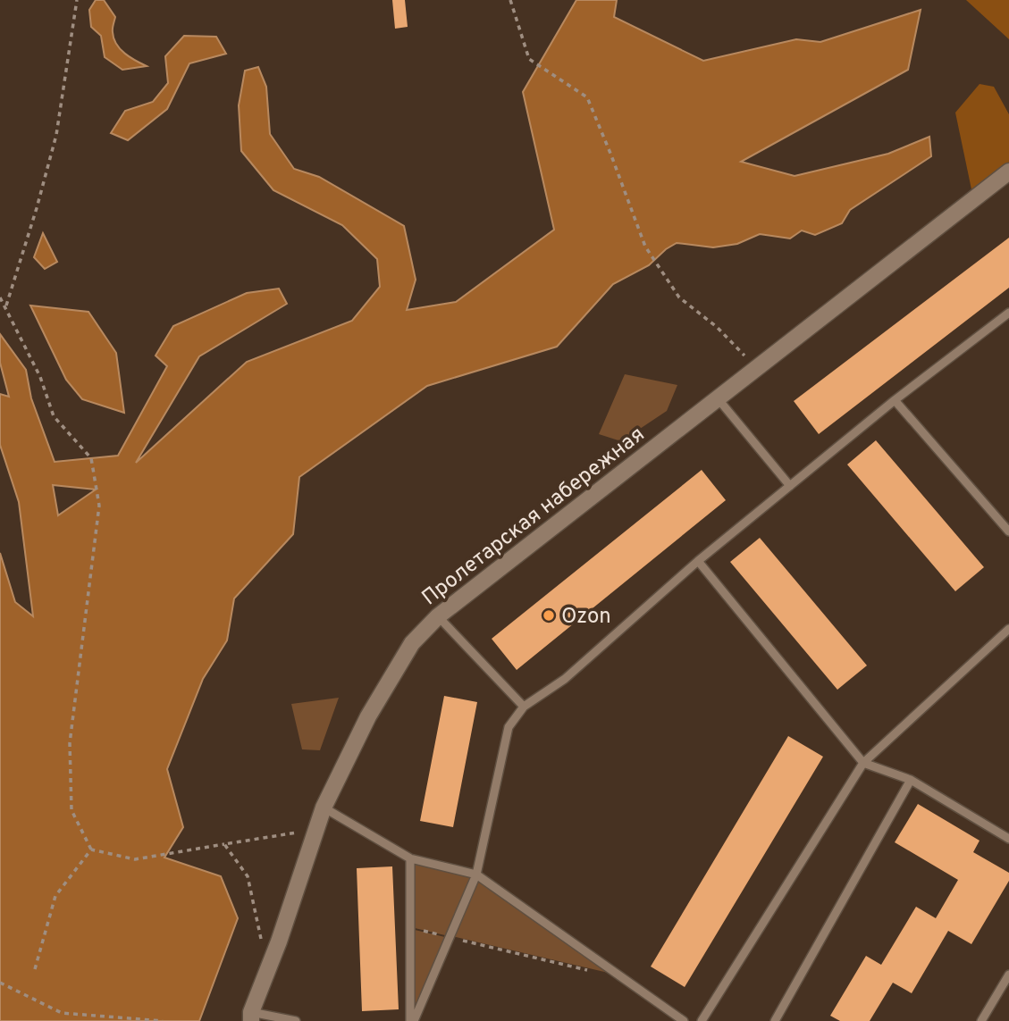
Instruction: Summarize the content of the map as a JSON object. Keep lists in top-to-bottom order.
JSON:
{
  "streets": {
    "street": ["Пролетарская набережная"]
  },
  "places": ["Ozon"]
}
